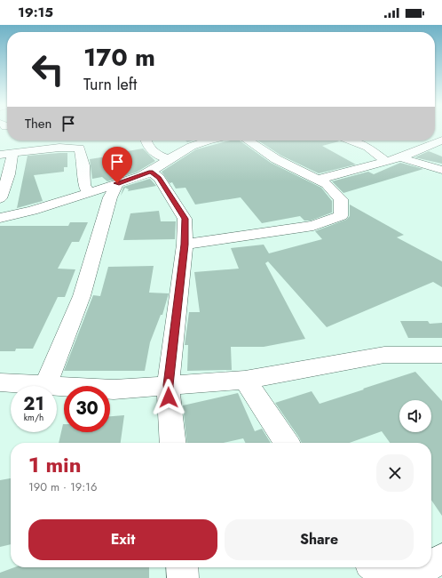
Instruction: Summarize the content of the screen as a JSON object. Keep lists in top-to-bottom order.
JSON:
{
  "page": {
    "status": "19:15",
    "turn": ["170 m", "Turn left"],
    "then": "Then",
    "speed": "21 km/h",
    "limit": "30",
    "heading": ["1 min", "190 m · 19:16"],
    "buttons": ["Exit", "Share"]
  }
}
